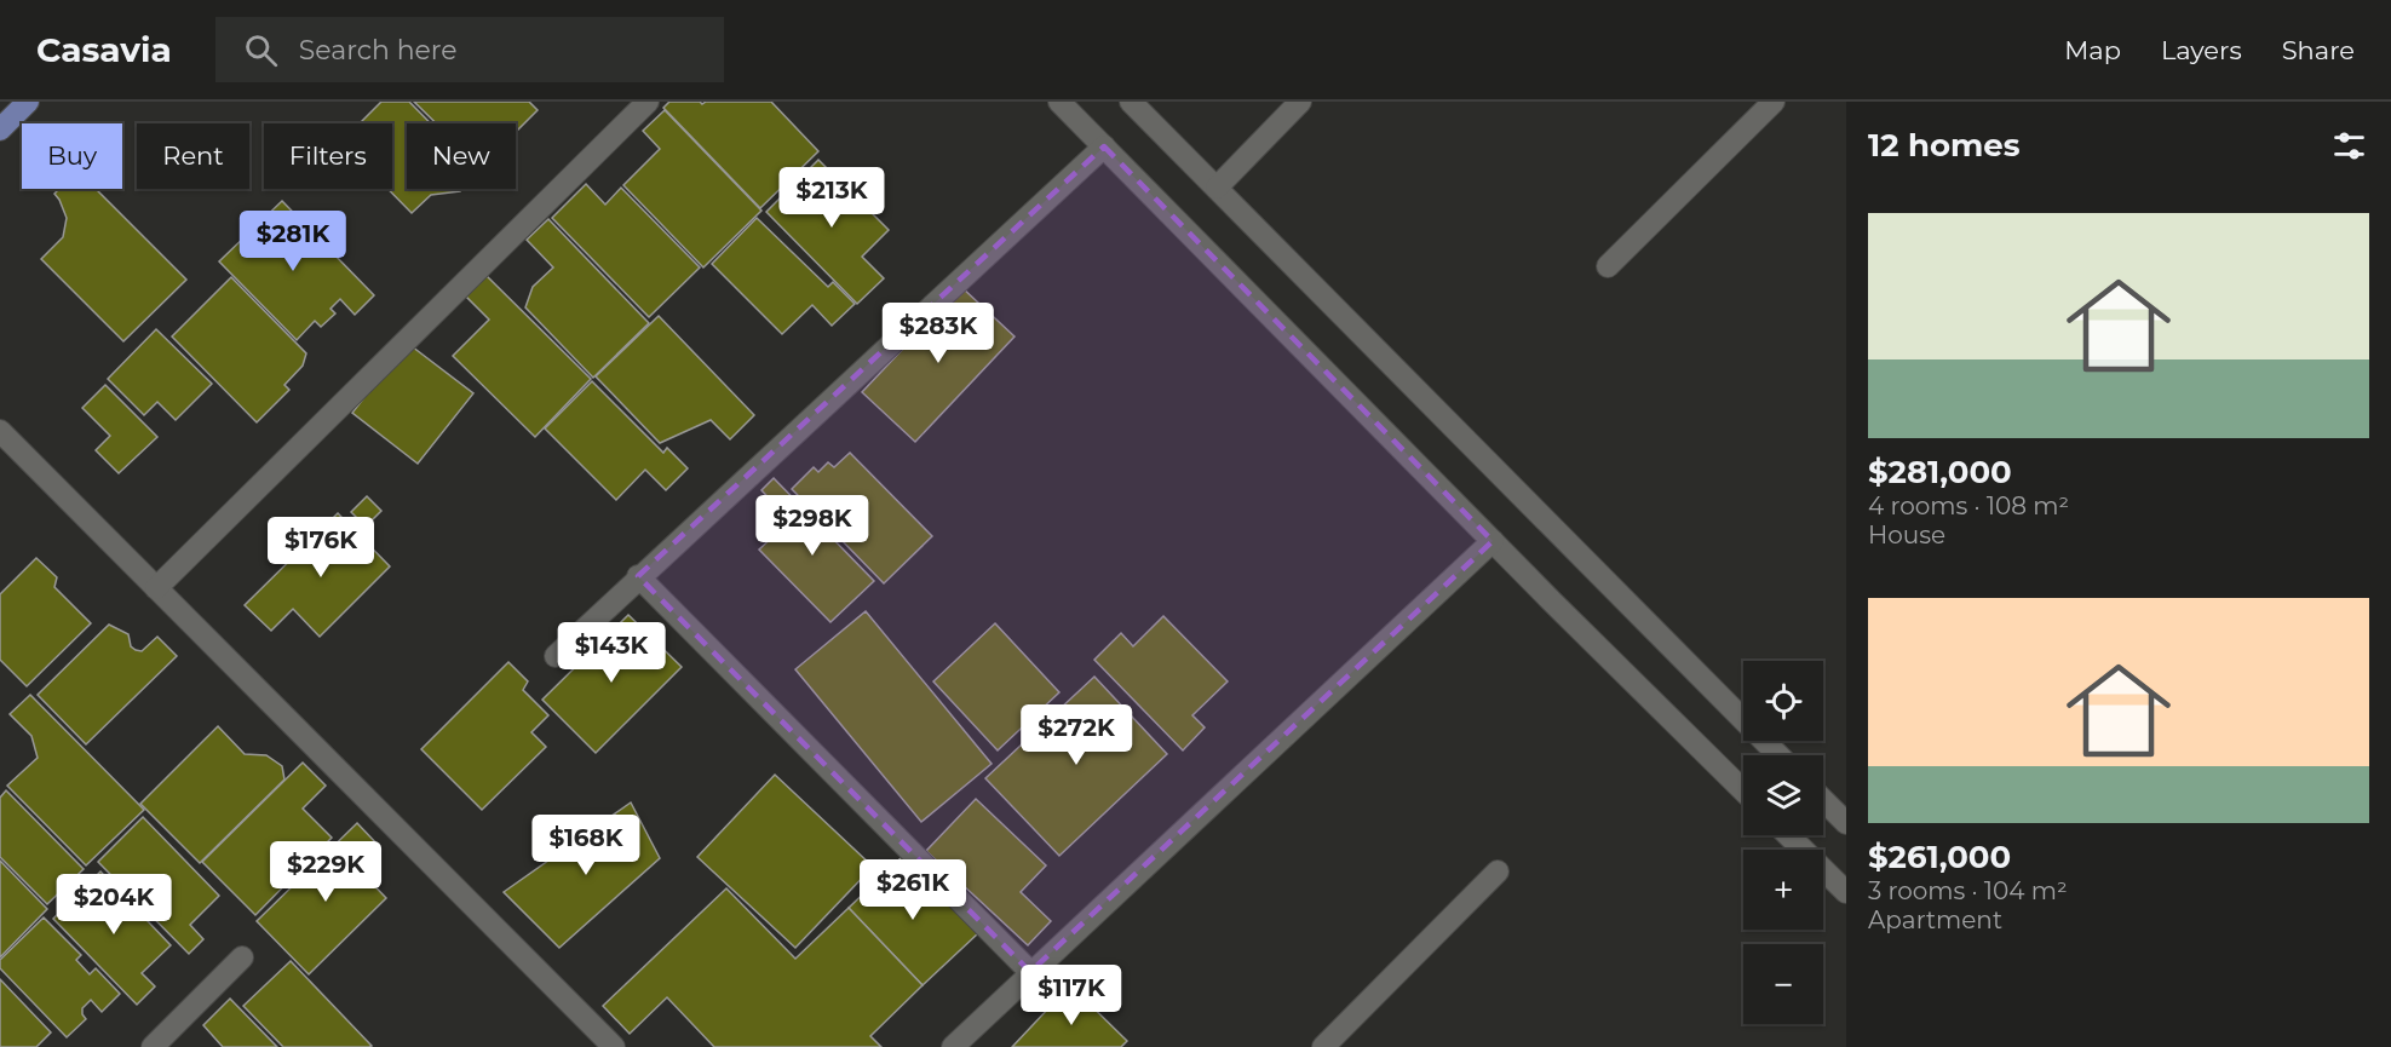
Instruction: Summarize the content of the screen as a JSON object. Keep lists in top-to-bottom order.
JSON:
{
  "page": {
    "header": "Casavia",
    "search": "Search here",
    "nav": ["Map", "Layers", "Share"],
    "heading": "12 homes",
    "chip": [
      "Buy",
      "Rent",
      "Filters",
      "New"
    ],
    "price": [
      "$213K",
      "$281K",
      "$283K",
      "$298K",
      "$176K",
      "$143K",
      "$272K",
      "$168K",
      "$229K",
      "$261K",
      "$204K",
      "$117K"
    ],
    "list": [
      {
        "name": "$281,000",
        "note": "4 rooms · 108 m² · House"
      },
      {
        "name": "$261,000",
        "note": "3 rooms · 104 m² · Apartment"
      }
    ],
    "map_buttons": ["+", "−"]
  }
}
